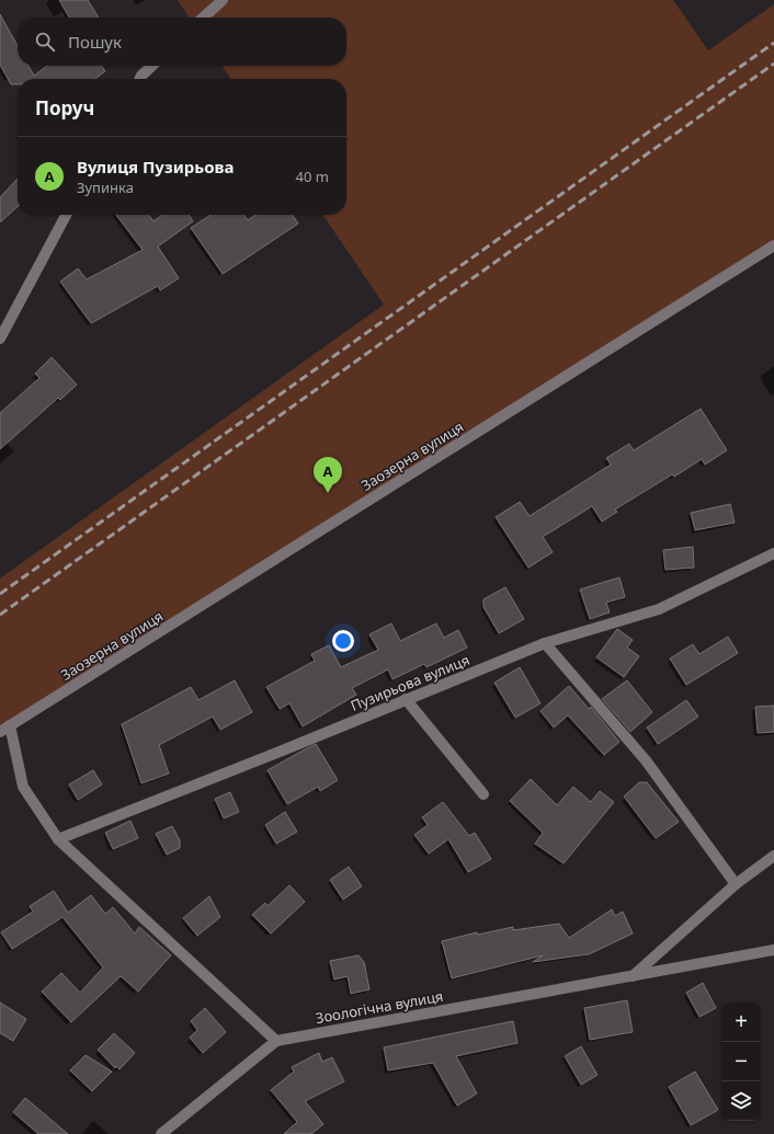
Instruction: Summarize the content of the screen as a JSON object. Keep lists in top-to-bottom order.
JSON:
{
  "streets": {
    "street": ["Заозерна вулиця", "Пузирьова вулиця", "Зоологічна вулиця"]
  },
  "page": {
    "search": "Пошук",
    "heading": "Поруч",
    "list": [
      {
        "mark": "A",
        "name": "Вулиця Пузирьова",
        "note": "Зупинка",
        "value": "40 m"
      }
    ],
    "pins": "A",
    "map_buttons": ["+", "−"]
  }
}
